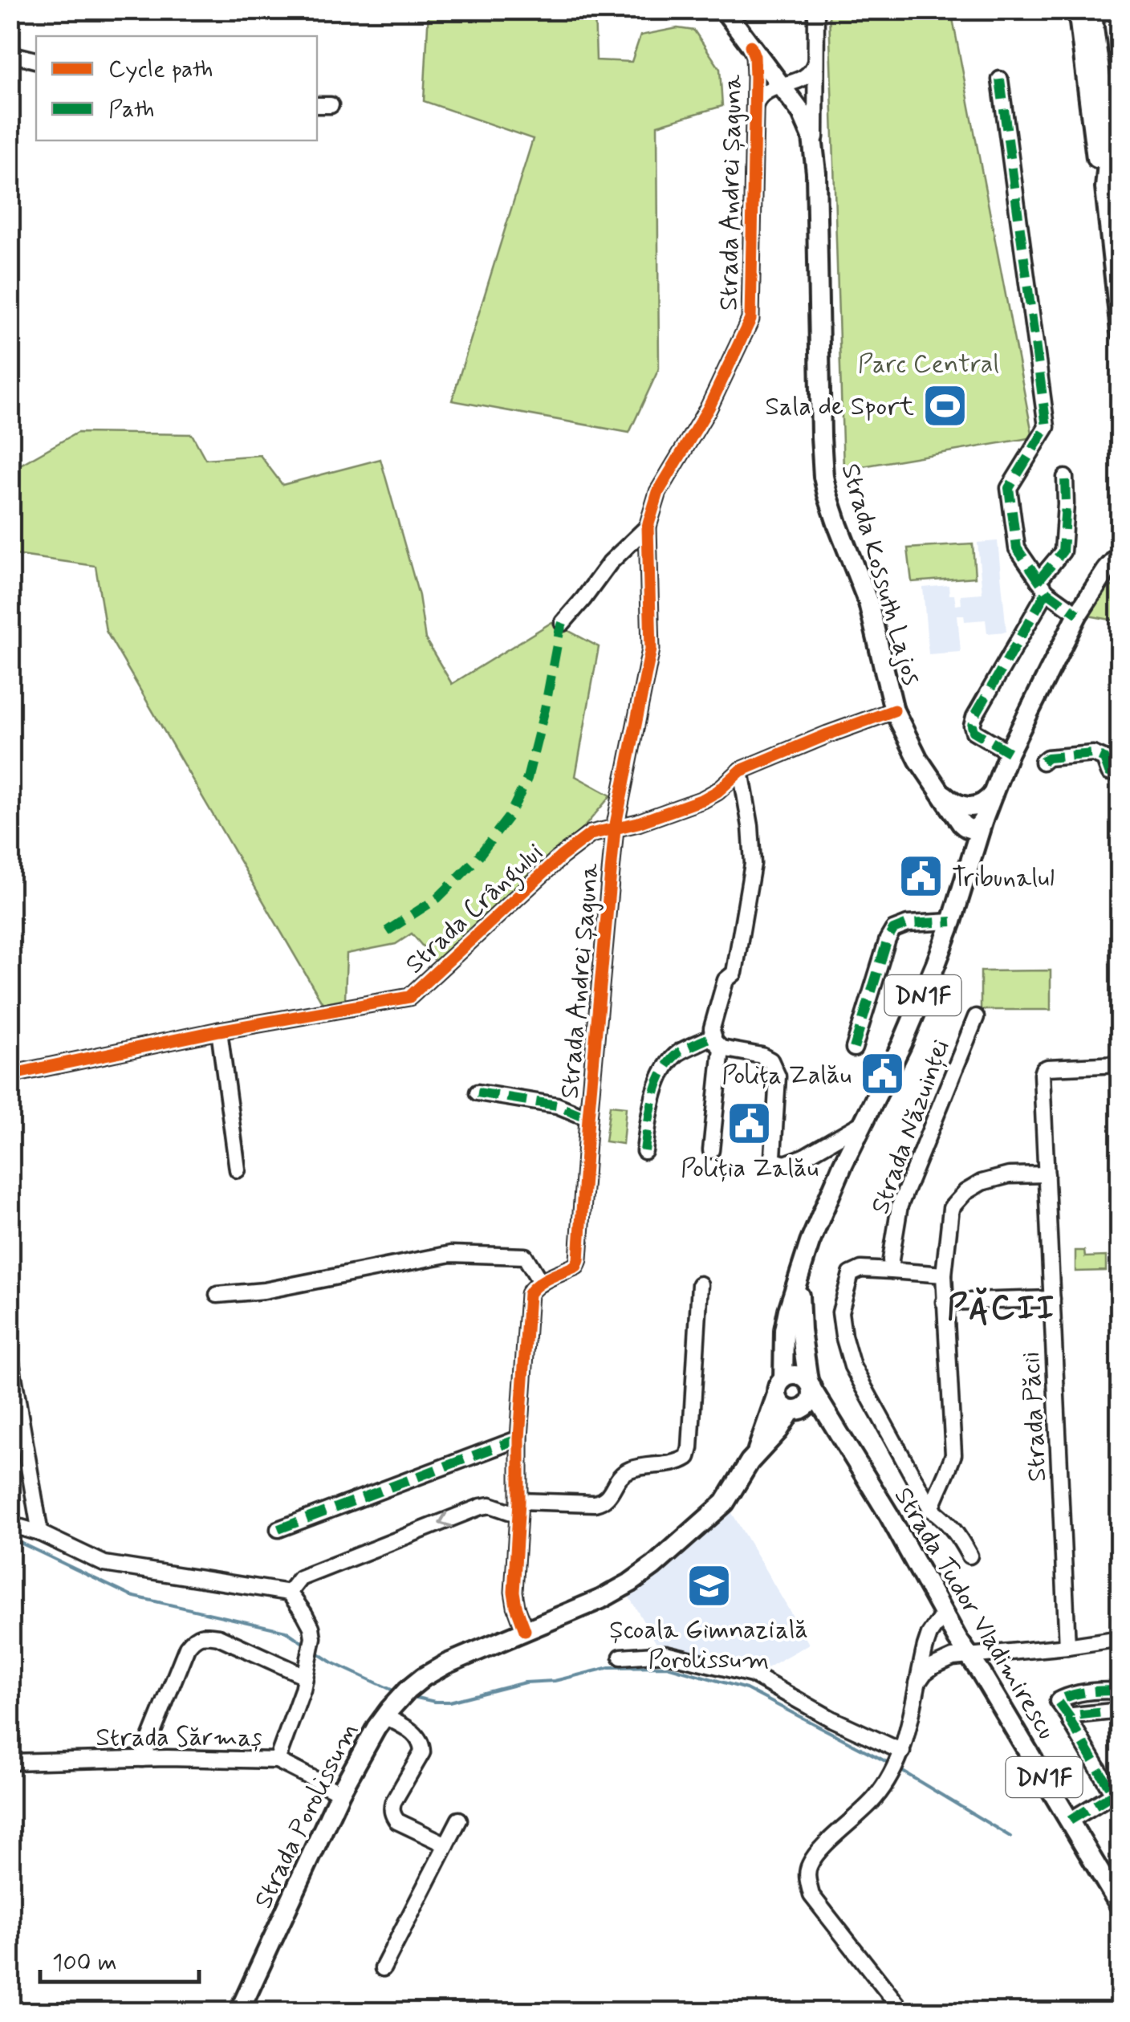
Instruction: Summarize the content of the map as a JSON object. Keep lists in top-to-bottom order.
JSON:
{
  "streets": {
    "main road": [
      "Strada Kossuth Lajos",
      "DN1F",
      "Strada Tudor Vladimirescu",
      "Strada Porolissum"
    ],
    "street": [
      "Strada Andrei Șaguna",
      "Strada Crângului",
      "Strada Năzuinței",
      "Strada Păcii",
      "Strada Sărmaș"
    ]
  },
  "crossings": [
    ["Strada Andrei Șaguna", "Strada Kossuth Lajos"],
    ["Strada Andrei Șaguna", "Strada Crângului"],
    ["Strada Kossuth Lajos", "Strada Crângului"],
    ["Strada Kossuth Lajos", "Strada Tudor Vladimirescu"],
    ["Strada Tudor Vladimirescu", "Strada Porolissum"],
    ["Strada Sărmaș", "Strada Porolissum"]
  ],
  "districts": ["PĂCII"],
  "parks": ["Parc Central"],
  "places": {
    "sports": ["Sala de Sport"],
    "public building": ["Tribunalul", "Polița Zalău", "Poliția Zalău"],
    "school or university": ["Școala Gimnazială Porolissum"]
  },
  "legend": ["Cycle path", "Path"],
  "scale_bar": "100 m"
}
